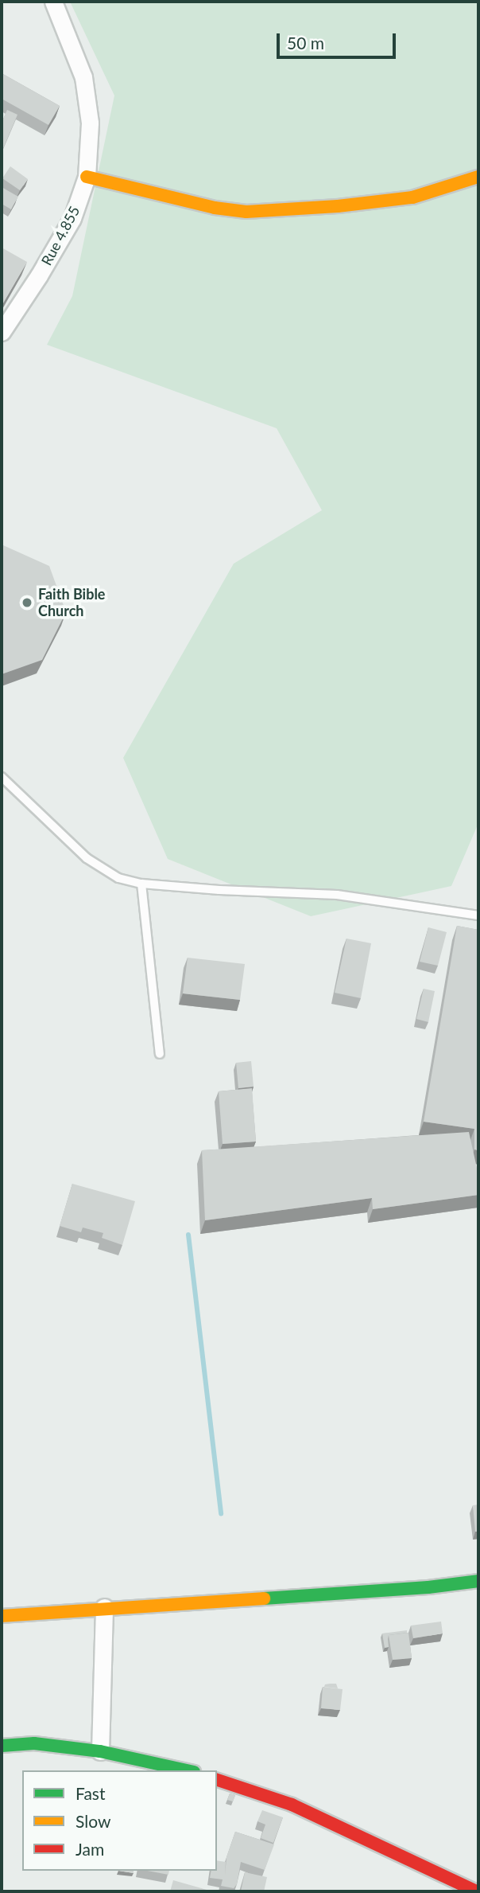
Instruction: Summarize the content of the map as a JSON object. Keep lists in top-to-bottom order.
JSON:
{
  "streets": {
    "street": ["Rue 4.855"]
  },
  "places": ["Faith Bible Church"],
  "legend": ["Fast", "Slow", "Jam"],
  "scale_bar": "50 m"
}
